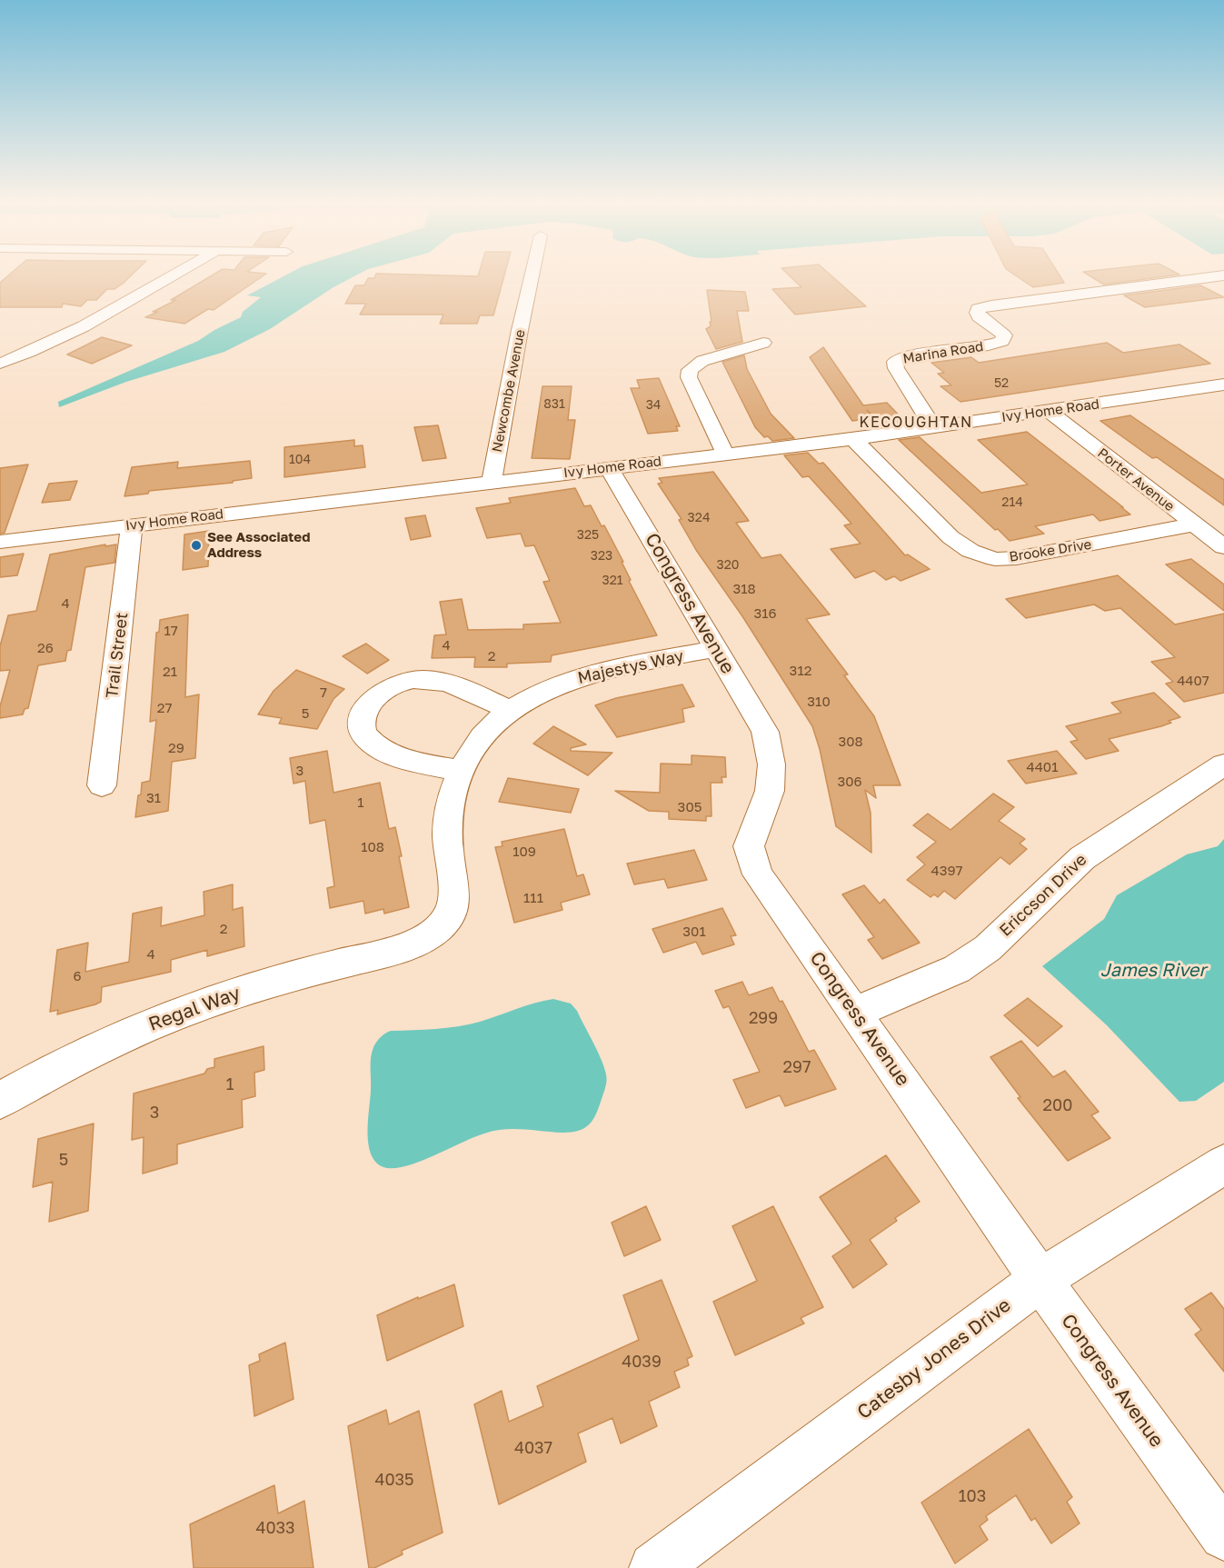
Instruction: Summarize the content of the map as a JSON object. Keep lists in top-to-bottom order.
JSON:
{
  "streets": {
    "street": [
      "Marina Road",
      "Newcombe Avenue",
      "Ivy Home Road",
      "Porter Avenue",
      "Brooke Drive",
      "Congress Avenue",
      "Trail Street",
      "Majestys Way",
      "Ericcson Drive",
      "Regal Way",
      "Catesby Jones Drive"
    ]
  },
  "crossings": [
    ["Marina Road", "Ivy Home Road"],
    ["Newcombe Avenue", "Ivy Home Road"],
    ["Ivy Home Road", "Porter Avenue"],
    ["Ivy Home Road", "Brooke Drive"],
    ["Ivy Home Road", "Congress Avenue"],
    ["Ivy Home Road", "Trail Street"],
    ["Porter Avenue", "Brooke Drive"],
    ["Congress Avenue", "Majestys Way"],
    ["Congress Avenue", "Ericcson Drive"],
    ["Congress Avenue", "Catesby Jones Drive"],
    ["Majestys Way", "Regal Way"]
  ],
  "districts": ["KECOUGHTAN"],
  "water": ["James River"],
  "places": ["See Associated Address"],
  "house_numbers": [
    "52",
    "831",
    "34",
    "104",
    "214",
    "324",
    "325",
    "323",
    "320",
    "321",
    "318",
    "4",
    "316",
    "17",
    "4",
    "26",
    "2",
    "312",
    "21",
    "4407",
    "7",
    "310",
    "27",
    "5",
    "308",
    "29",
    "4401",
    "3",
    "306",
    "31",
    "1",
    "305",
    "108",
    "109",
    "4397",
    "111",
    "2",
    "301",
    "4",
    "6",
    "299",
    "297",
    "1",
    "200",
    "3",
    "5",
    "4039",
    "4037",
    "4035",
    "103",
    "4033"
  ]
}
